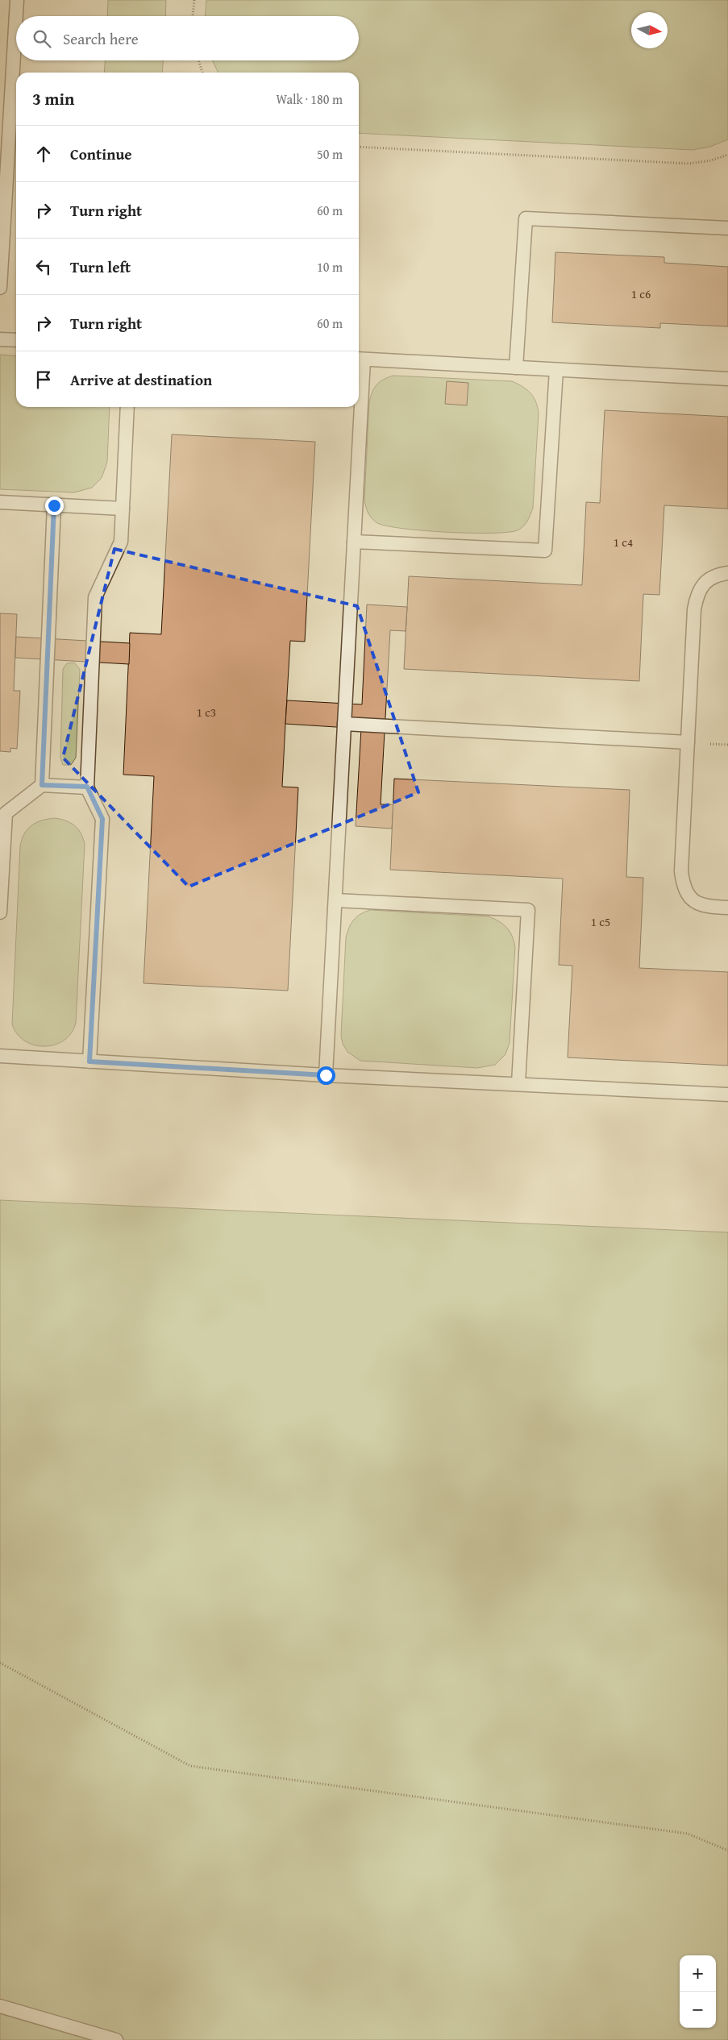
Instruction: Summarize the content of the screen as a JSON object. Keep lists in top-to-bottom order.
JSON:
{
  "house_numbers": [
    "1 с6",
    "1 с4",
    "1 с3",
    "1 с5"
  ],
  "north": "right",
  "page": {
    "search": "Search here",
    "heading": ["3 min", "Walk · 180 m"],
    "list": [
      ["Continue", "50 m"],
      ["Turn right", "60 m"],
      ["Turn left", "10 m"],
      ["Turn right", "60 m"],
      "Arrive at destination"
    ],
    "map_buttons": ["+", "−"]
  }
}
